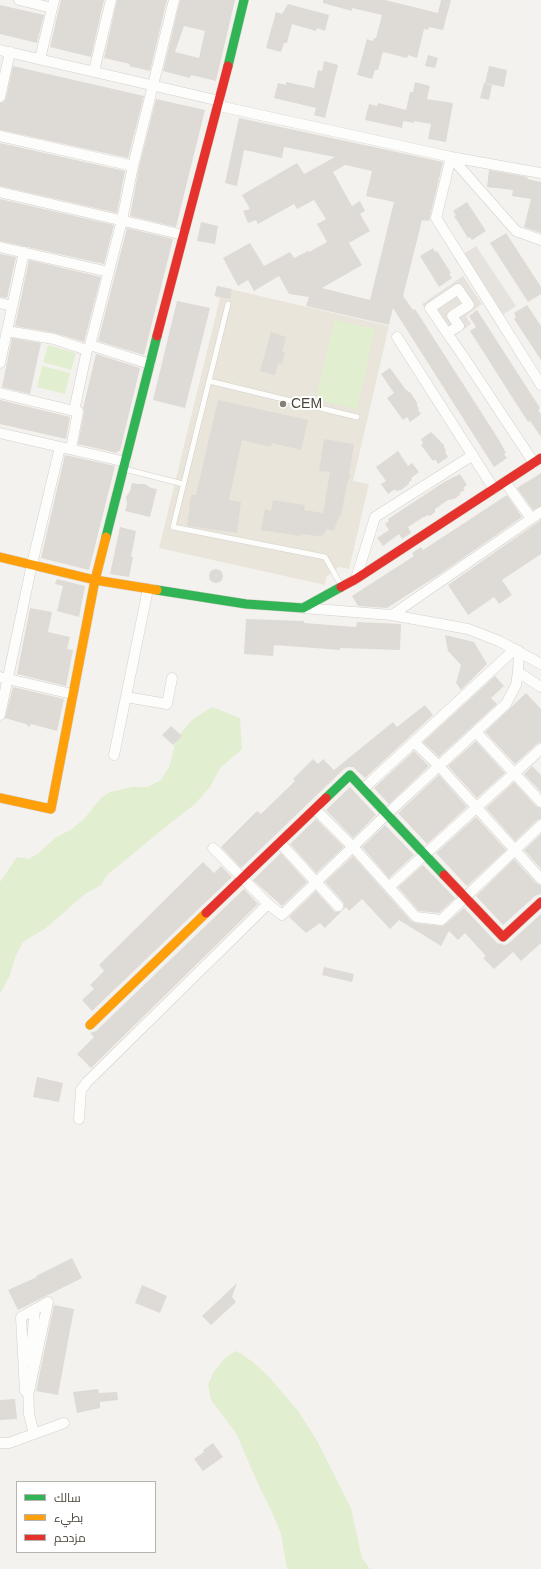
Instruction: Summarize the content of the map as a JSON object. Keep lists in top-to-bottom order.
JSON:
{
  "places": ["CEM"],
  "legend": ["سالك", "بطيء", "مزدحم"]
}
